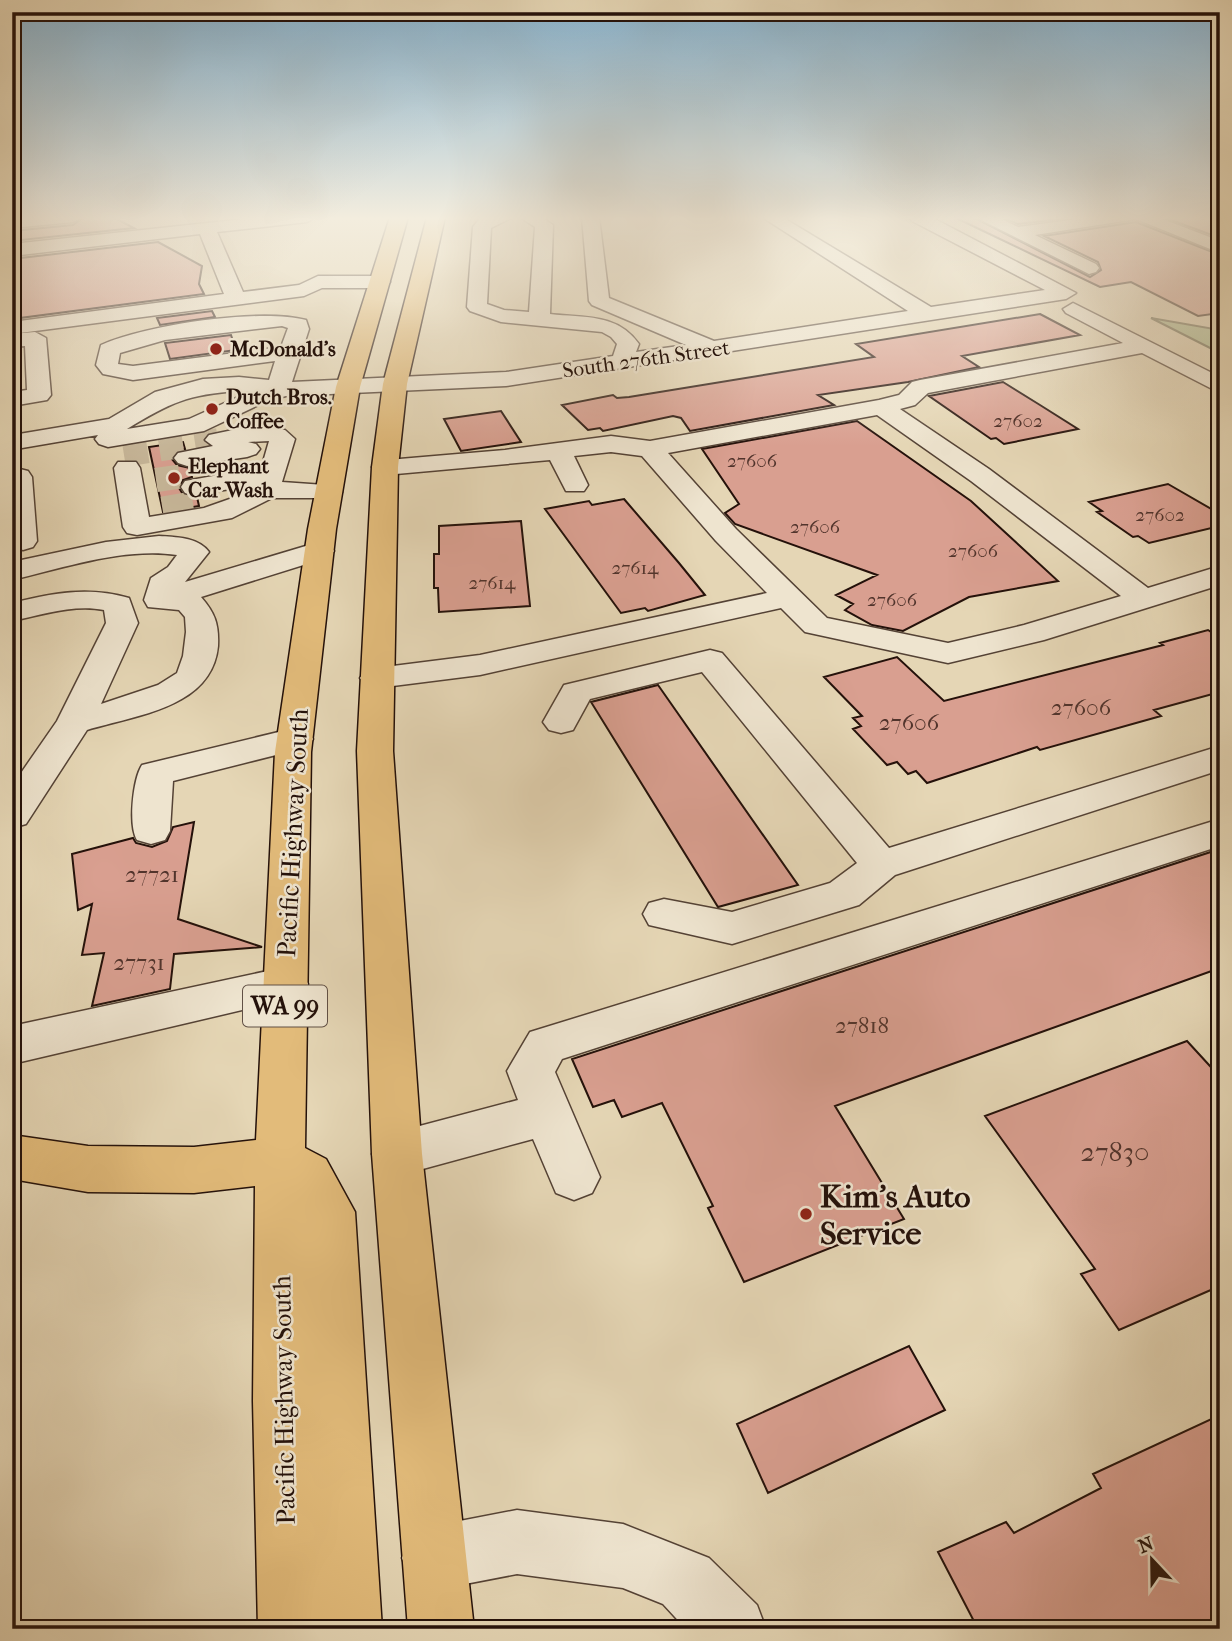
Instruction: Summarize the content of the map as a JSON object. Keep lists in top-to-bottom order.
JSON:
{
  "streets": {
    "main road": ["Pacific Highway South", "WA 99"],
    "street": ["South 276th Street"]
  },
  "crossings": [
    ["South 276th Street", "Pacific Highway South"]
  ],
  "places": [
    "McDonald's",
    "Dutch Bros. Coffee",
    "Elephant Car Wash",
    "Kim's Auto Service"
  ],
  "house_numbers": [
    "27602",
    "27606",
    "27602",
    "27606",
    "27606",
    "27614",
    "27614",
    "27606",
    "27606",
    "27606",
    "27721",
    "27731",
    "27818",
    "27830"
  ],
  "north": "top"
}
